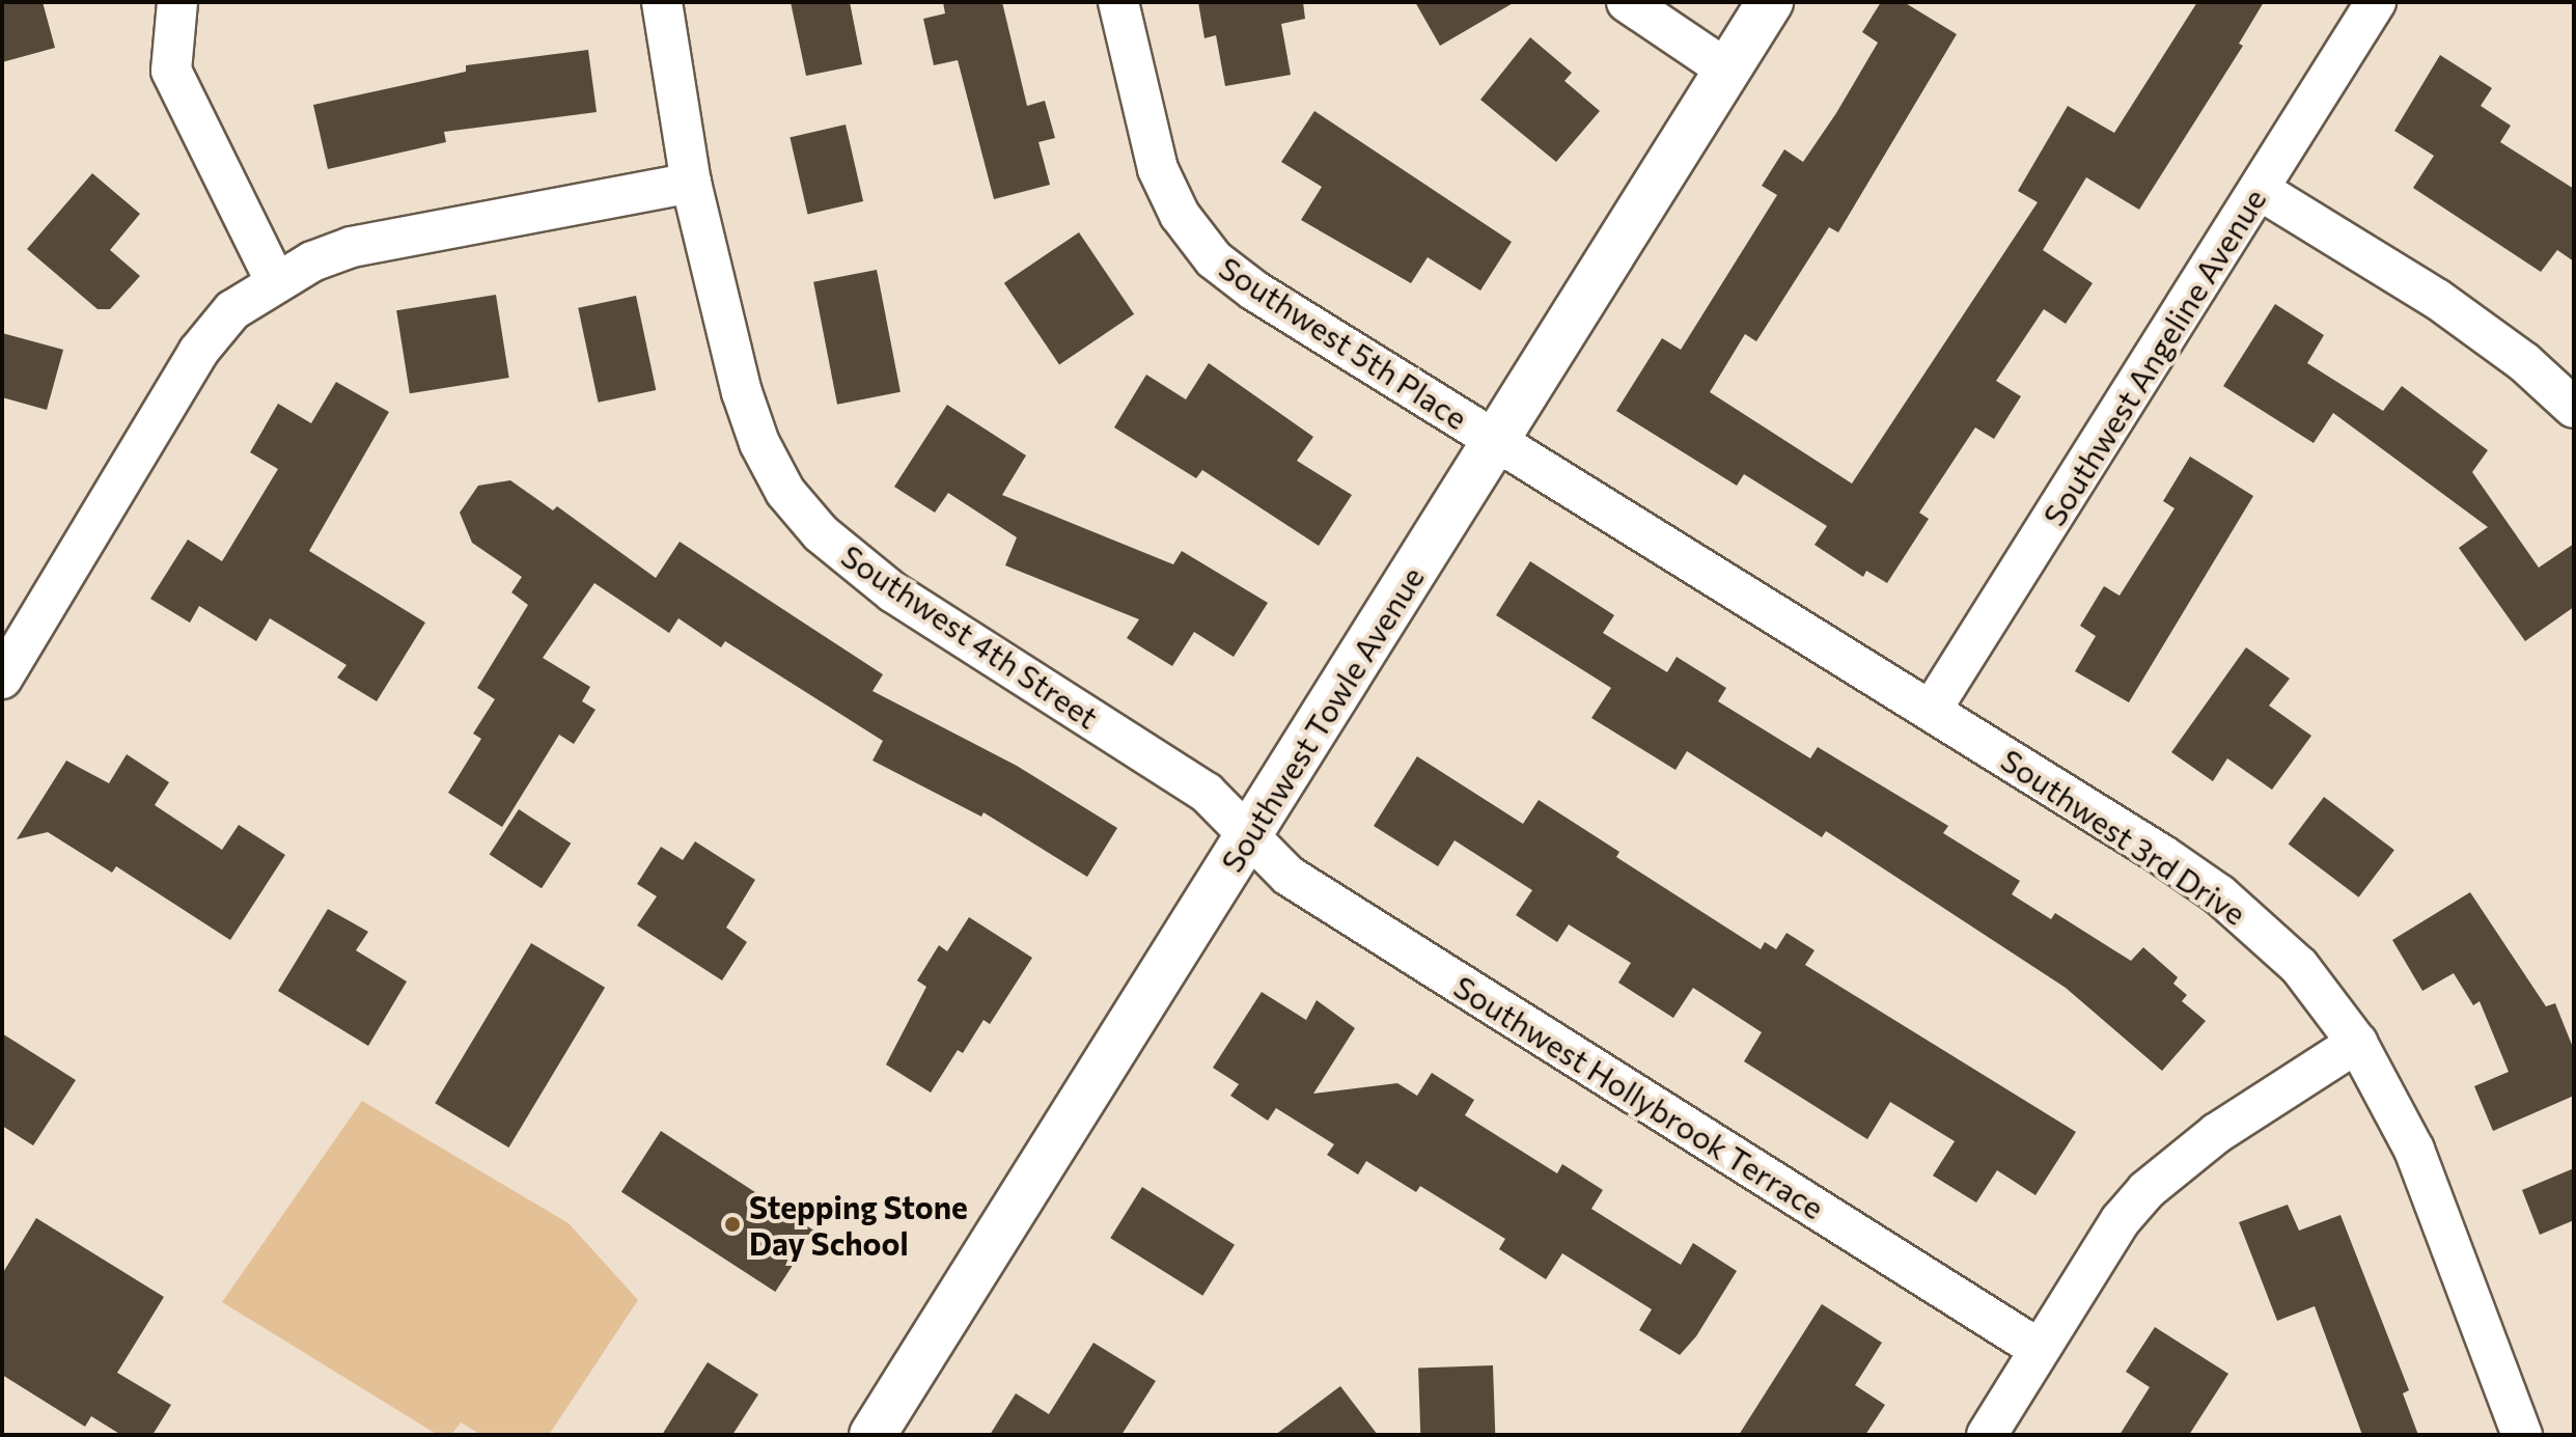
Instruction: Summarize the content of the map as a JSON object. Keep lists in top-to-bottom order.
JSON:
{
  "streets": {
    "street": [
      "Southwest 5th Place",
      "Southwest Angeline Avenue",
      "Southwest 4th Street",
      "Southwest Towle Avenue",
      "Southwest 3rd Drive",
      "Southwest Hollybrook Terrace"
    ]
  },
  "crossings": [
    ["Southwest 5th Place", "Southwest Towle Avenue"],
    ["Southwest 5th Place", "Southwest 3rd Drive"],
    ["Southwest Angeline Avenue", "Southwest 3rd Drive"],
    ["Southwest 4th Street", "Southwest Towle Avenue"],
    ["Southwest 4th Street", "Southwest Hollybrook Terrace"],
    ["Southwest Towle Avenue", "Southwest 3rd Drive"],
    ["Southwest Towle Avenue", "Southwest Hollybrook Terrace"]
  ],
  "places": ["Stepping Stone Day School"]
}
